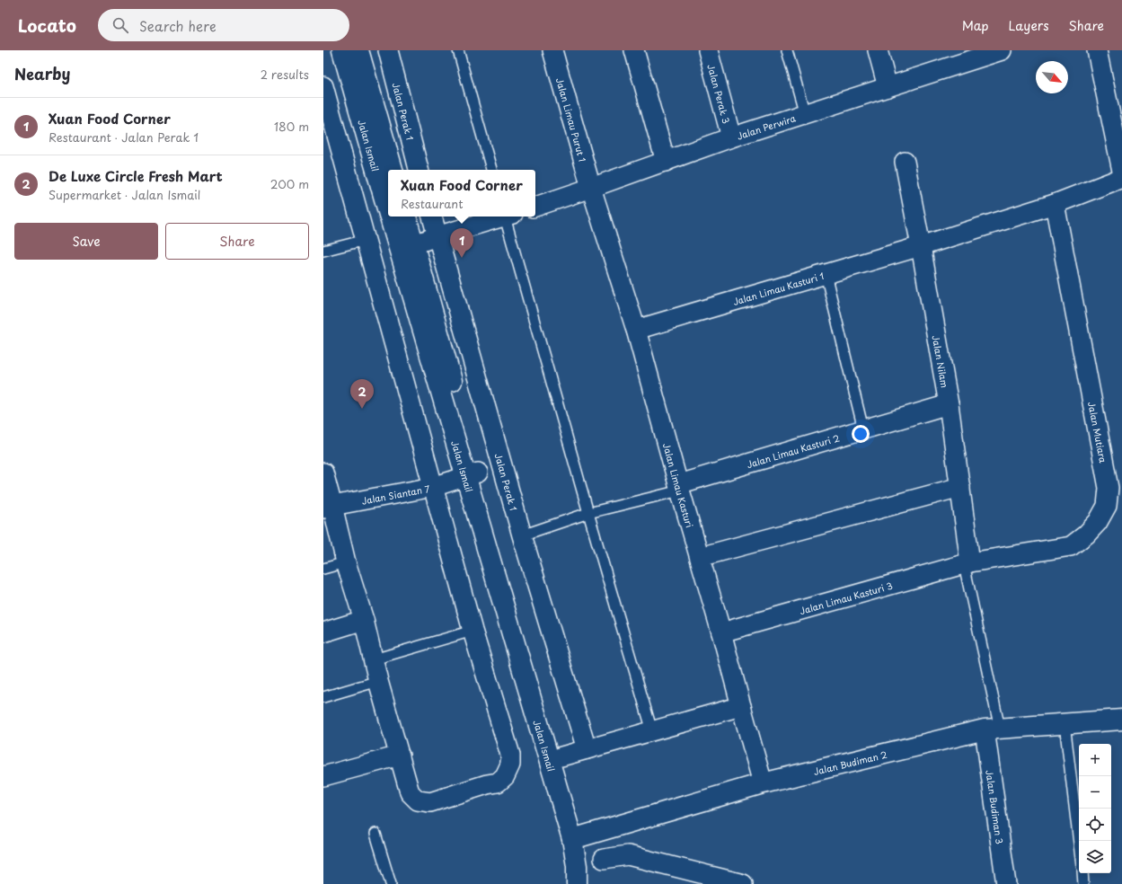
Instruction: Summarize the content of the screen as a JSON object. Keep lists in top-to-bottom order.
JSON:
{
  "streets": {
    "street": [
      "Jalan Perak 3",
      "Jalan Perak 1",
      "Jalan Limau Purut 1",
      "Jalan Perwira",
      "Jalan Ismail",
      "Jalan Limau Kasturi 1",
      "Jalan Nilam",
      "Jalan Mutiara",
      "Jalan Limau Kasturi 2",
      "Jalan Limau Kasturi",
      "Jalan Siantan 7",
      "Jalan Limau Kasturi 3",
      "Jalan Budiman 2",
      "Jalan Budiman 3"
    ]
  },
  "crossings": [
    ["Jalan Perak 3", "Jalan Perwira"],
    ["Jalan Limau Purut 1", "Jalan Perwira"],
    ["Jalan Limau Purut 1", "Jalan Limau Kasturi"],
    ["Jalan Perwira", "Jalan Limau Kasturi"],
    ["Jalan Ismail", "Jalan Siantan 7"],
    ["Jalan Ismail", "Jalan Budiman 2"],
    ["Jalan Limau Kasturi 1", "Jalan Nilam"],
    ["Jalan Limau Kasturi 1", "Jalan Mutiara"],
    ["Jalan Limau Kasturi 1", "Jalan Limau Kasturi"],
    ["Jalan Nilam", "Jalan Mutiara"],
    ["Jalan Nilam", "Jalan Limau Kasturi 2"],
    ["Jalan Nilam", "Jalan Limau Kasturi 3"],
    ["Jalan Mutiara", "Jalan Limau Kasturi 3"],
    ["Jalan Limau Kasturi 2", "Jalan Limau Kasturi"],
    ["Jalan Limau Kasturi", "Jalan Limau Kasturi 3"],
    ["Jalan Limau Kasturi", "Jalan Budiman 2"],
    ["Jalan Budiman 2", "Jalan Budiman 3"]
  ],
  "north": "bottom right",
  "page": {
    "header": "Locato",
    "search": "Search here",
    "nav": ["Map", "Layers", "Share"],
    "heading": ["Nearby", "2 results"],
    "list": [
      {
        "mark": "1",
        "name": "Xuan Food Corner",
        "note": "Restaurant · Jalan Perak 1",
        "value": "180 m"
      },
      {
        "mark": "2",
        "name": "De Luxe Circle Fresh Mart",
        "note": "Supermarket · Jalan Ismail",
        "value": "200 m"
      }
    ],
    "popup": ["Xuan Food Corner", "Restaurant"],
    "buttons": ["Save", "Share"],
    "pins": ["1", "2"],
    "map_buttons": ["+", "−"]
  }
}
